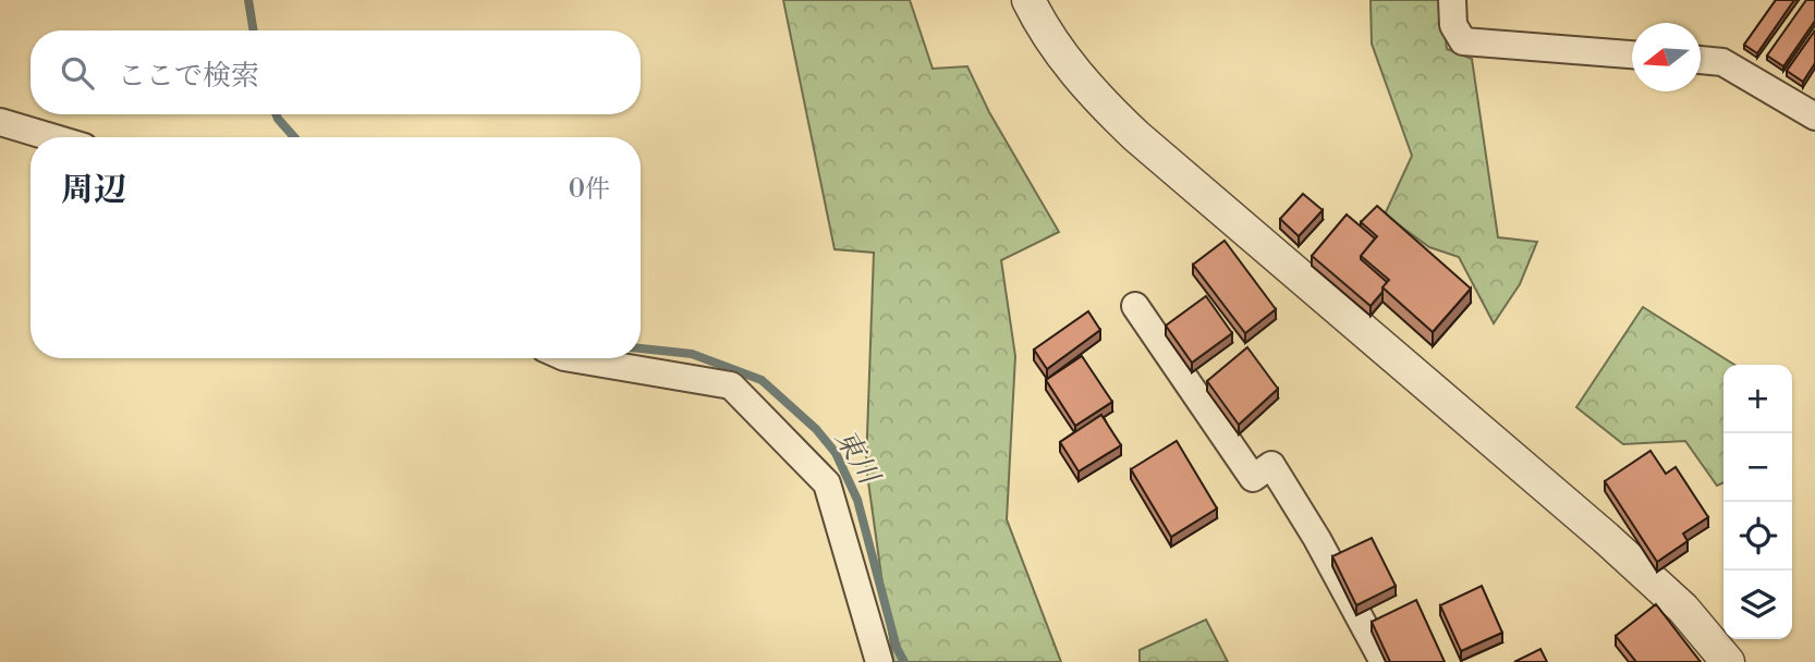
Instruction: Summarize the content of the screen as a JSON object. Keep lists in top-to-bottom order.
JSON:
{
  "water": ["東川"],
  "north": "left",
  "page": {
    "search": "ここで検索",
    "heading": ["周辺", "0件"],
    "map_buttons": ["+", "−"]
  }
}
